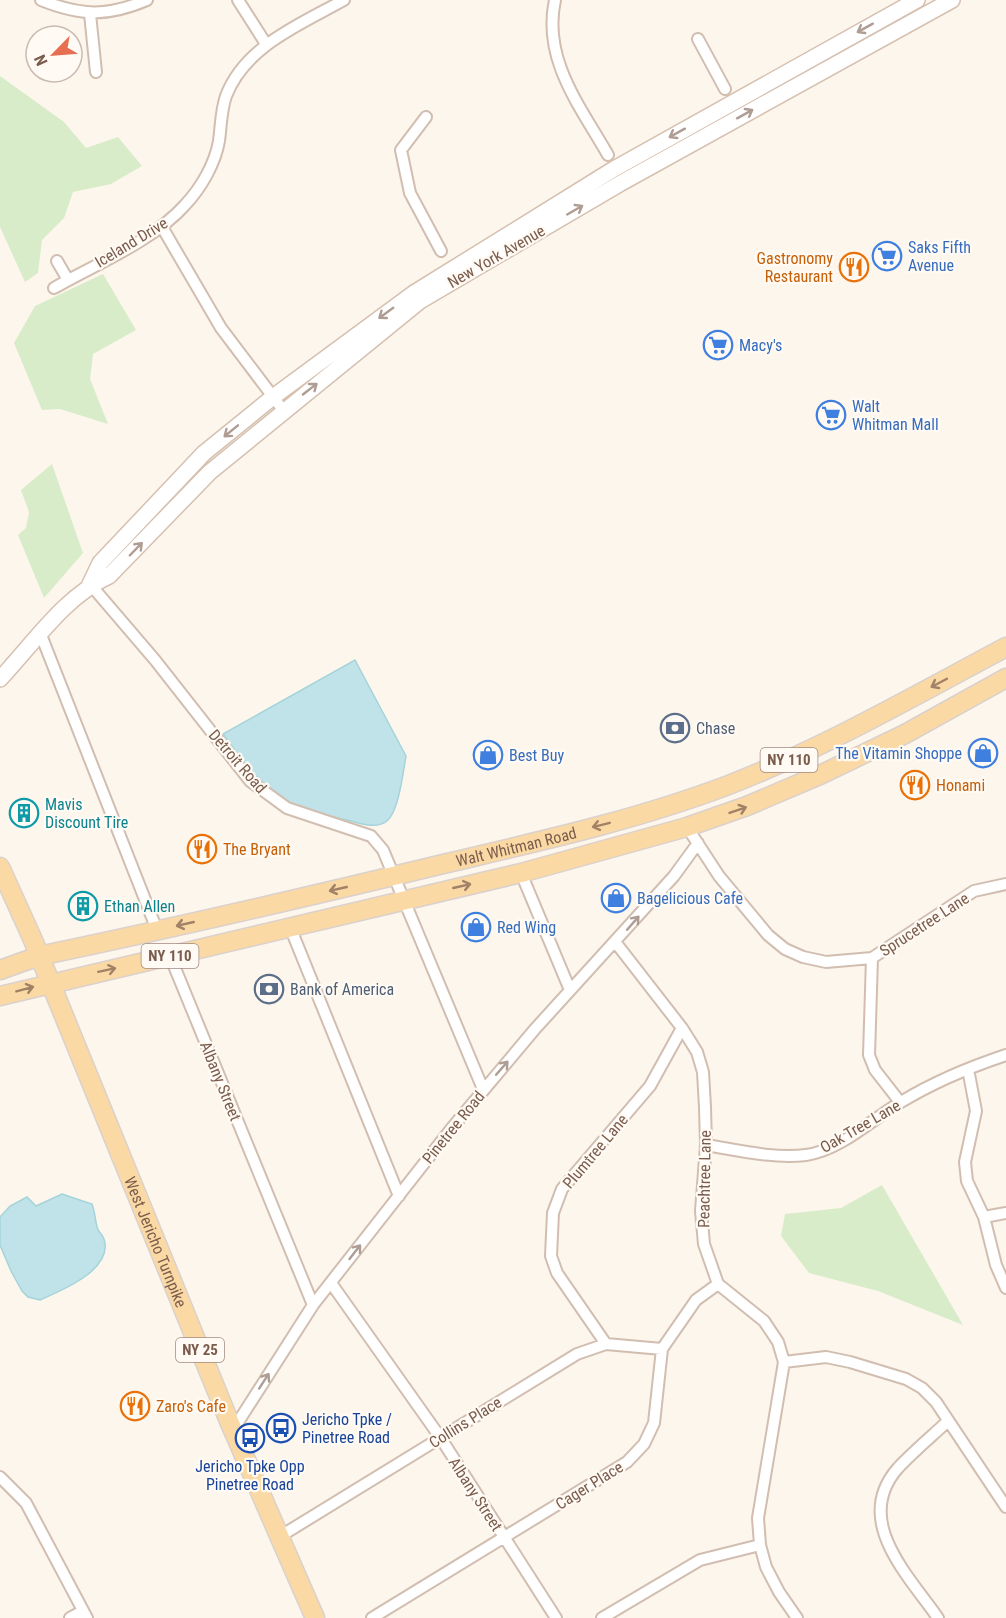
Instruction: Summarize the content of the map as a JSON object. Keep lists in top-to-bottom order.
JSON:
{
  "streets": {
    "main road": [
      "NY 110",
      "Walt Whitman Road",
      "West Jericho Turnpike",
      "NY 25"
    ],
    "street": [
      "Iceland Drive",
      "New York Avenue",
      "Detroit Road",
      "Sprucetree Lane",
      "Albany Street",
      "Oak Tree Lane",
      "Pinetree Road",
      "Plumtree Lane",
      "Peachtree Lane",
      "Collins Place",
      "Cager Place"
    ]
  },
  "crossings": [
    ["New York Avenue", "Detroit Road"],
    ["Detroit Road", "Walt Whitman Road"],
    ["Detroit Road", "Pinetree Road"],
    ["Walt Whitman Road", "Sprucetree Lane"],
    ["Walt Whitman Road", "Albany Street"],
    ["Walt Whitman Road", "West Jericho Turnpike"],
    ["Sprucetree Lane", "Pinetree Road"],
    ["Albany Street", "Pinetree Road"],
    ["Albany Street", "Collins Place"],
    ["Albany Street", "Cager Place"],
    ["Oak Tree Lane", "Peachtree Lane"],
    ["Pinetree Road", "Peachtree Lane"],
    ["Pinetree Road", "West Jericho Turnpike"],
    ["Plumtree Lane", "Peachtree Lane"],
    ["Plumtree Lane", "Collins Place"],
    ["Peachtree Lane", "Cager Place"],
    ["West Jericho Turnpike", "Collins Place"],
    ["Collins Place", "Cager Place"]
  ],
  "one_way": ["Pinetree Road"],
  "places": {
    "supermarket": ["Saks Fifth Avenue", "Macy's", "Walt Whitman Mall"],
    "restaurant": [
      "Gastronomy Restaurant",
      "Honami",
      "The Bryant",
      "Zaro's Cafe"
    ],
    "bank": ["Chase", "Bank of America"],
    "shop": [
      "The Vitamin Shoppe",
      "Best Buy",
      "Bagelicious Cafe",
      "Red Wing"
    ],
    "building": ["Mavis Discount Tire", "Ethan Allen"],
    "bus stop": ["Jericho Tpke / Pinetree Road", "Jericho Tpke Opp Pinetree Road"]
  },
  "north": "bottom left"
}
